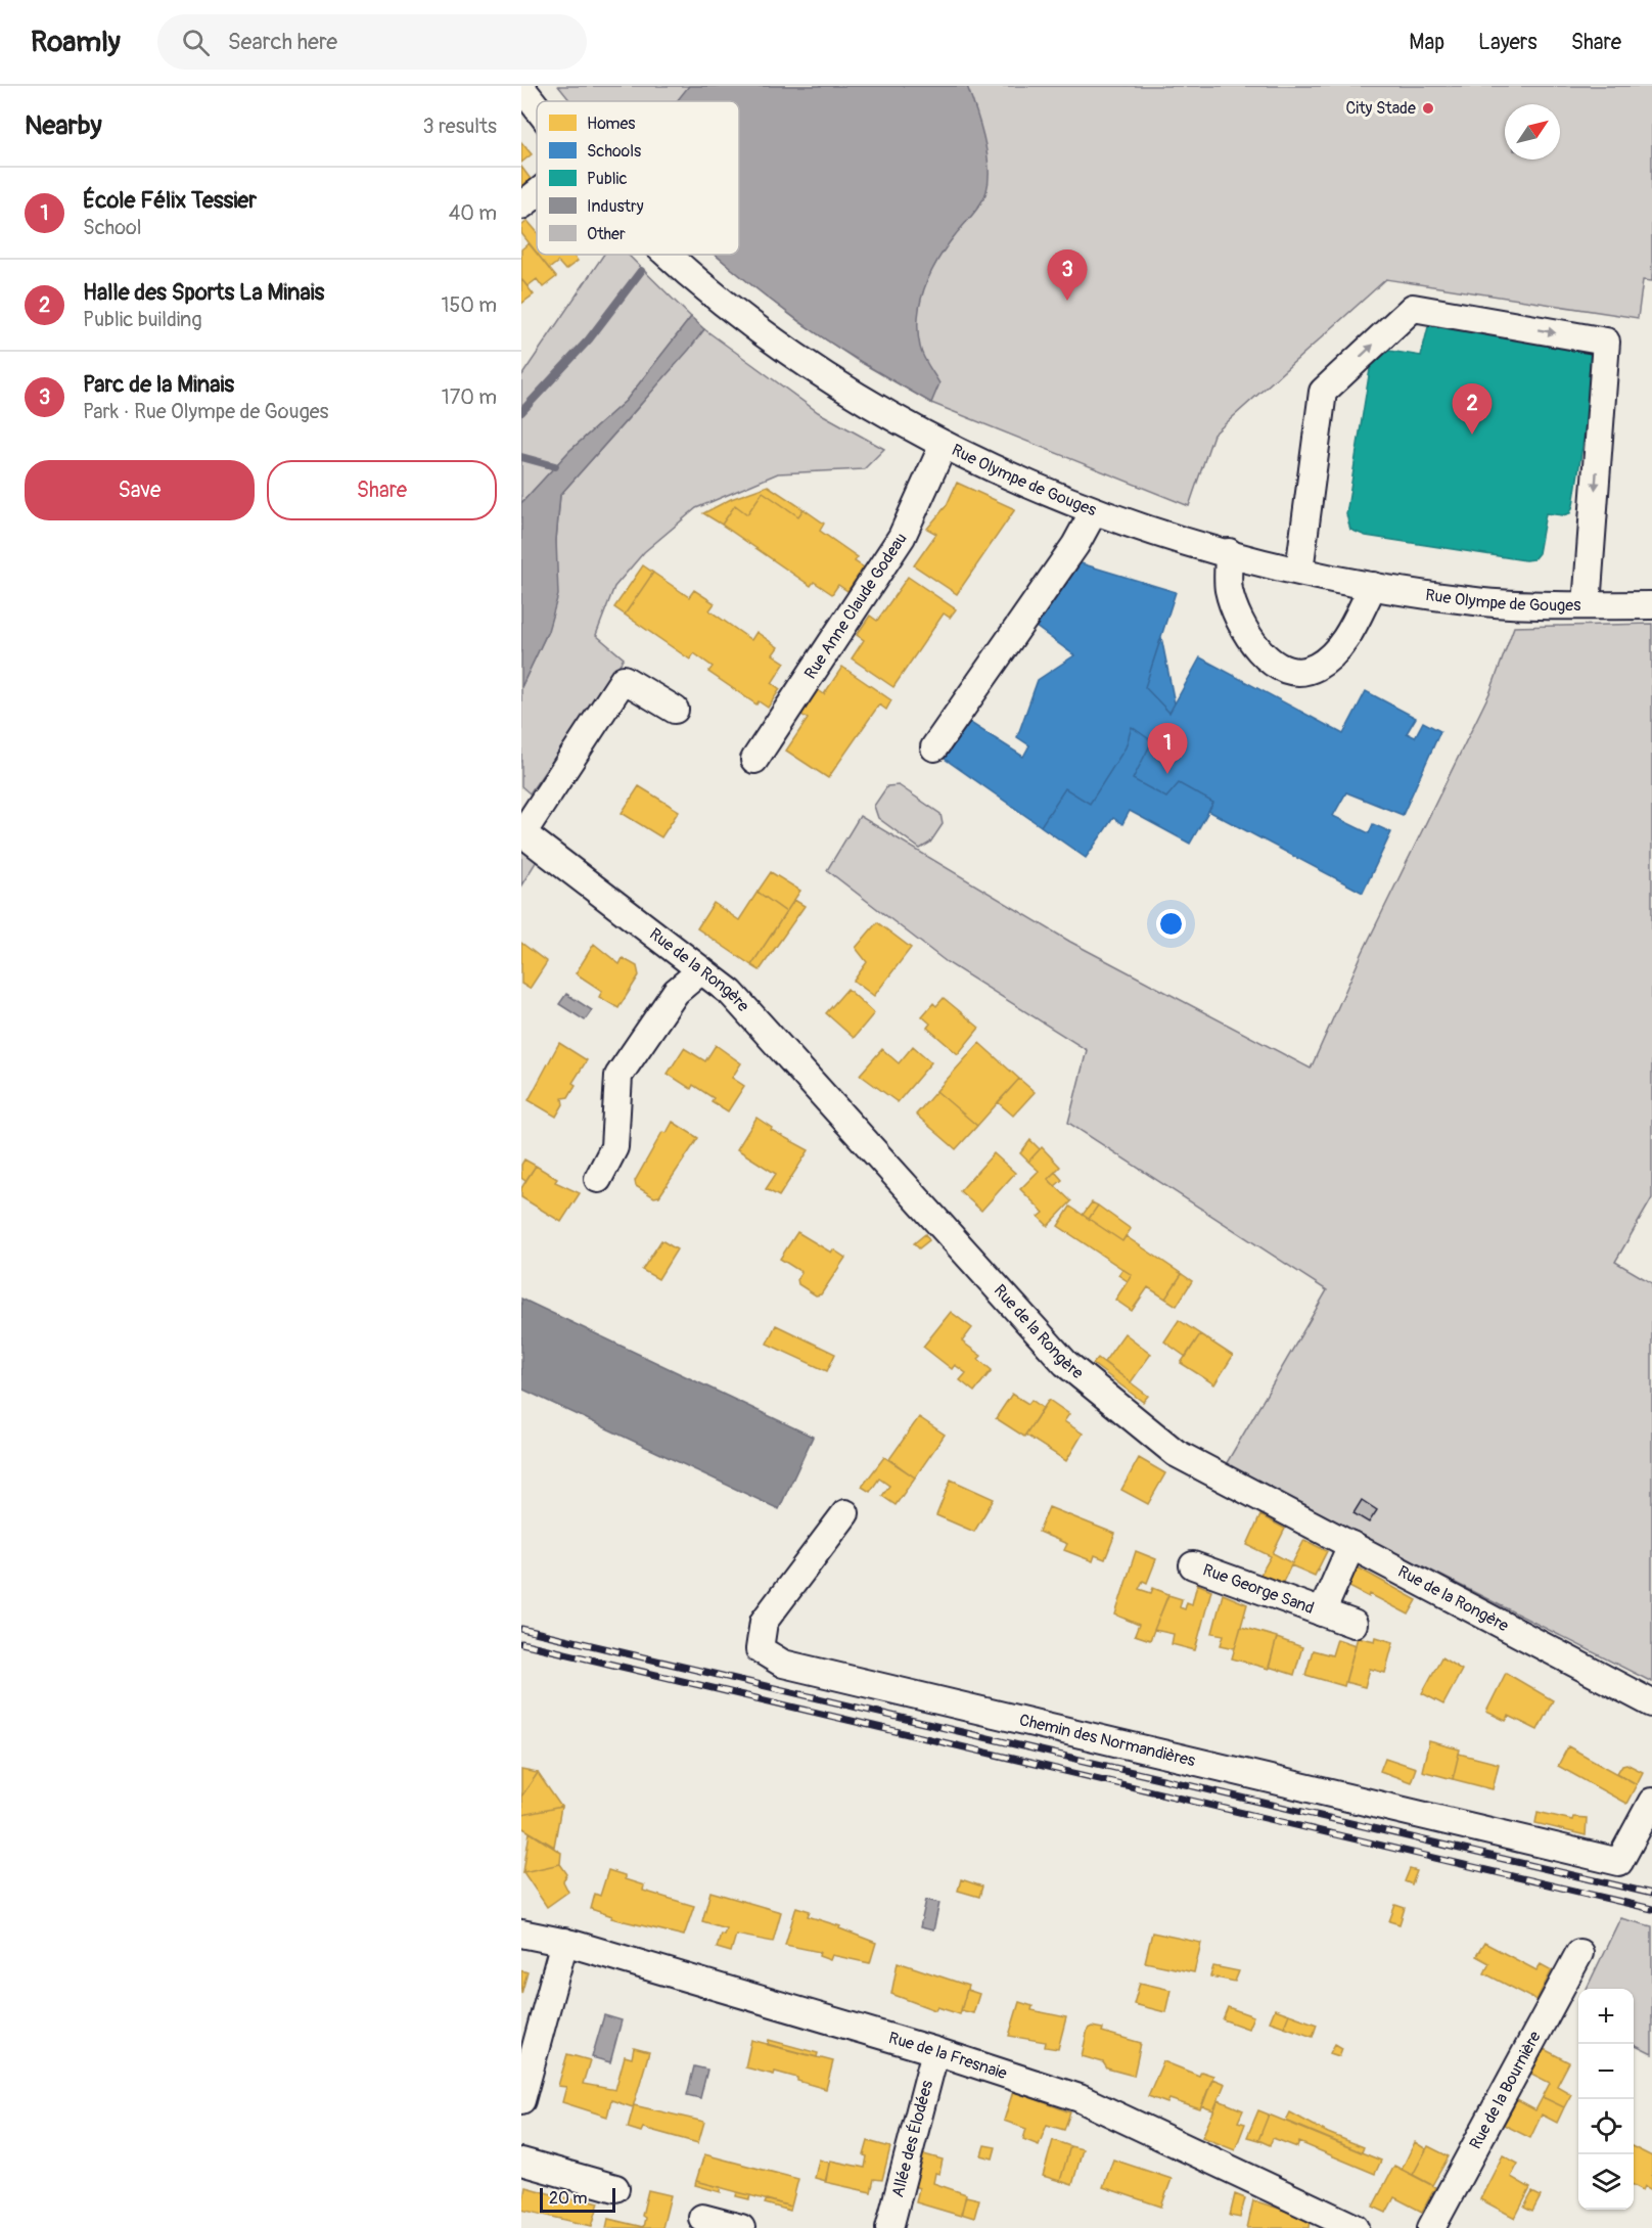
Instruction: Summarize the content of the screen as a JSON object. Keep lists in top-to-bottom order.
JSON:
{
  "streets": {
    "street": [
      "Rue Olympe de Gouges",
      "Rue Anne Claude Godeau",
      "Rue de la Rongère",
      "Rue George Sand",
      "Chemin des Normandières",
      "Rue de la Fresnaie",
      "Rue de la Bournière",
      "Allée des Élodées"
    ]
  },
  "crossings": [
    ["Rue Olympe de Gouges", "Rue Anne Claude Godeau"],
    ["Rue de la Rongère", "Rue George Sand"],
    ["Rue de la Fresnaie", "Allée des Élodées"]
  ],
  "places": ["City Stade"],
  "legend": [
    "Homes",
    "Schools",
    "Public",
    "Industry",
    "Other"
  ],
  "scale_bar": "20 m",
  "north": "top right",
  "page": {
    "header": "Roamly",
    "search": "Search here",
    "nav": ["Map", "Layers", "Share"],
    "heading": ["Nearby", "3 results"],
    "list": [
      {
        "mark": "1",
        "name": "École Félix Tessier",
        "note": "School",
        "value": "40 m"
      },
      {
        "mark": "2",
        "name": "Halle des Sports La Minais",
        "note": "Public building",
        "value": "150 m"
      },
      {
        "mark": "3",
        "name": "Parc de la Minais",
        "note": "Park · Rue Olympe de Gouges",
        "value": "170 m"
      }
    ],
    "pins": ["3", "2", "1"],
    "buttons": ["Save", "Share"],
    "map_buttons": ["+", "−"],
    "scale": "20 m"
  }
}
